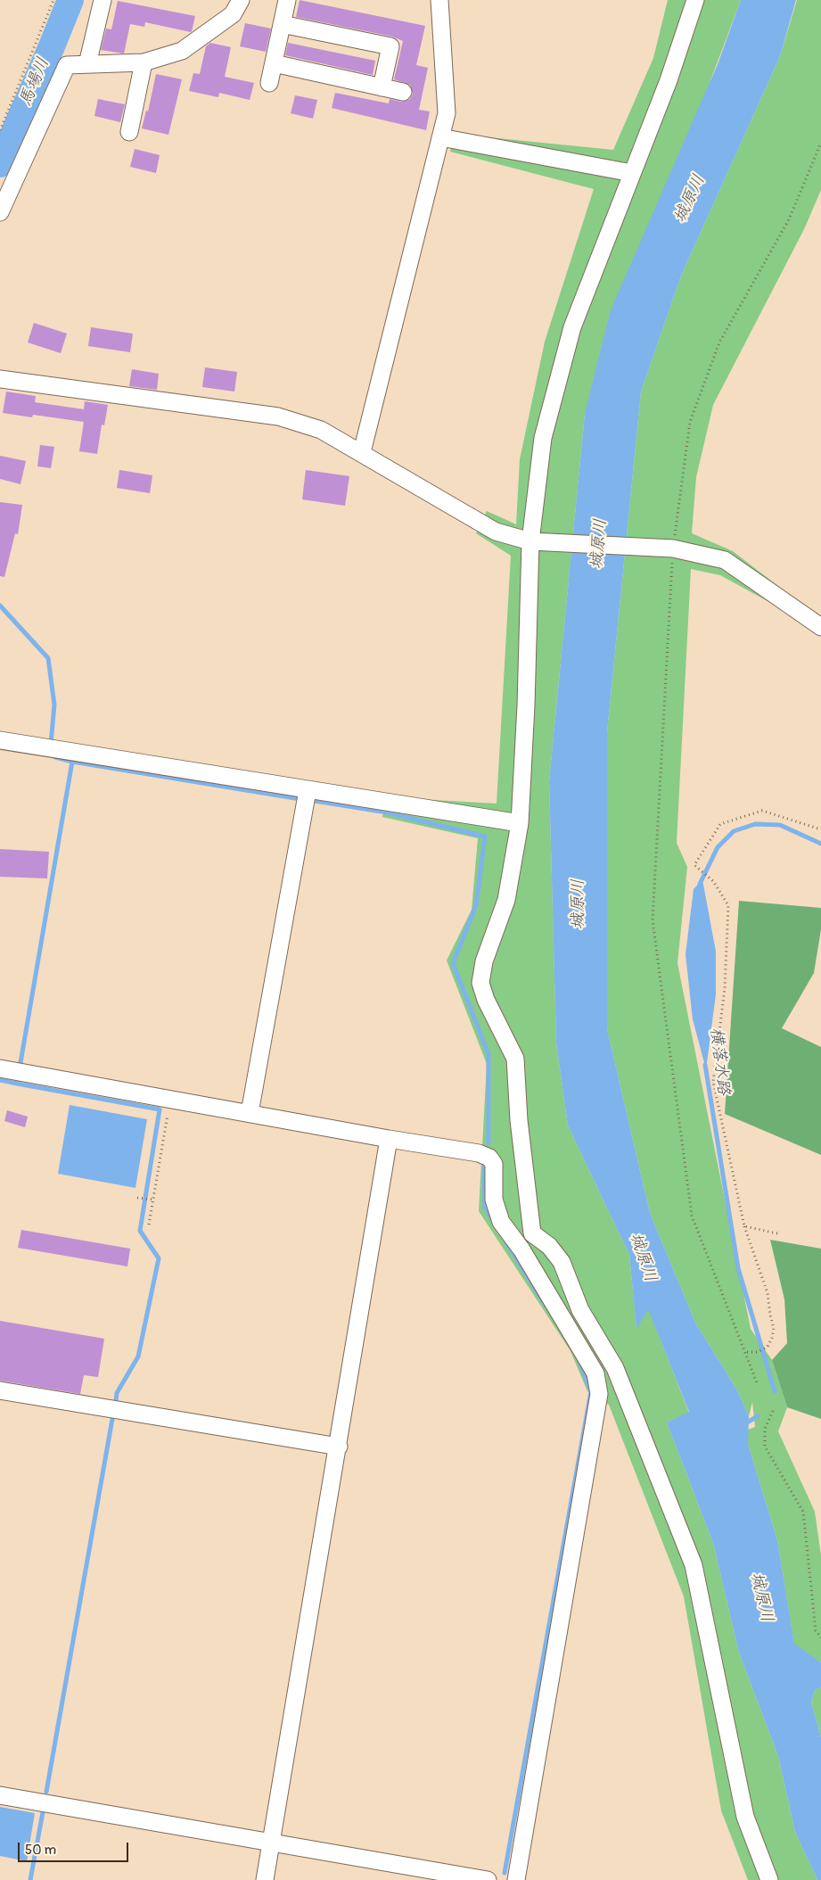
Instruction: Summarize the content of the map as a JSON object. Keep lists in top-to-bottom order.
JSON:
{
  "water": ["馬場川", "城原川", "横落水路"],
  "scale_bar": "50 m"
}
